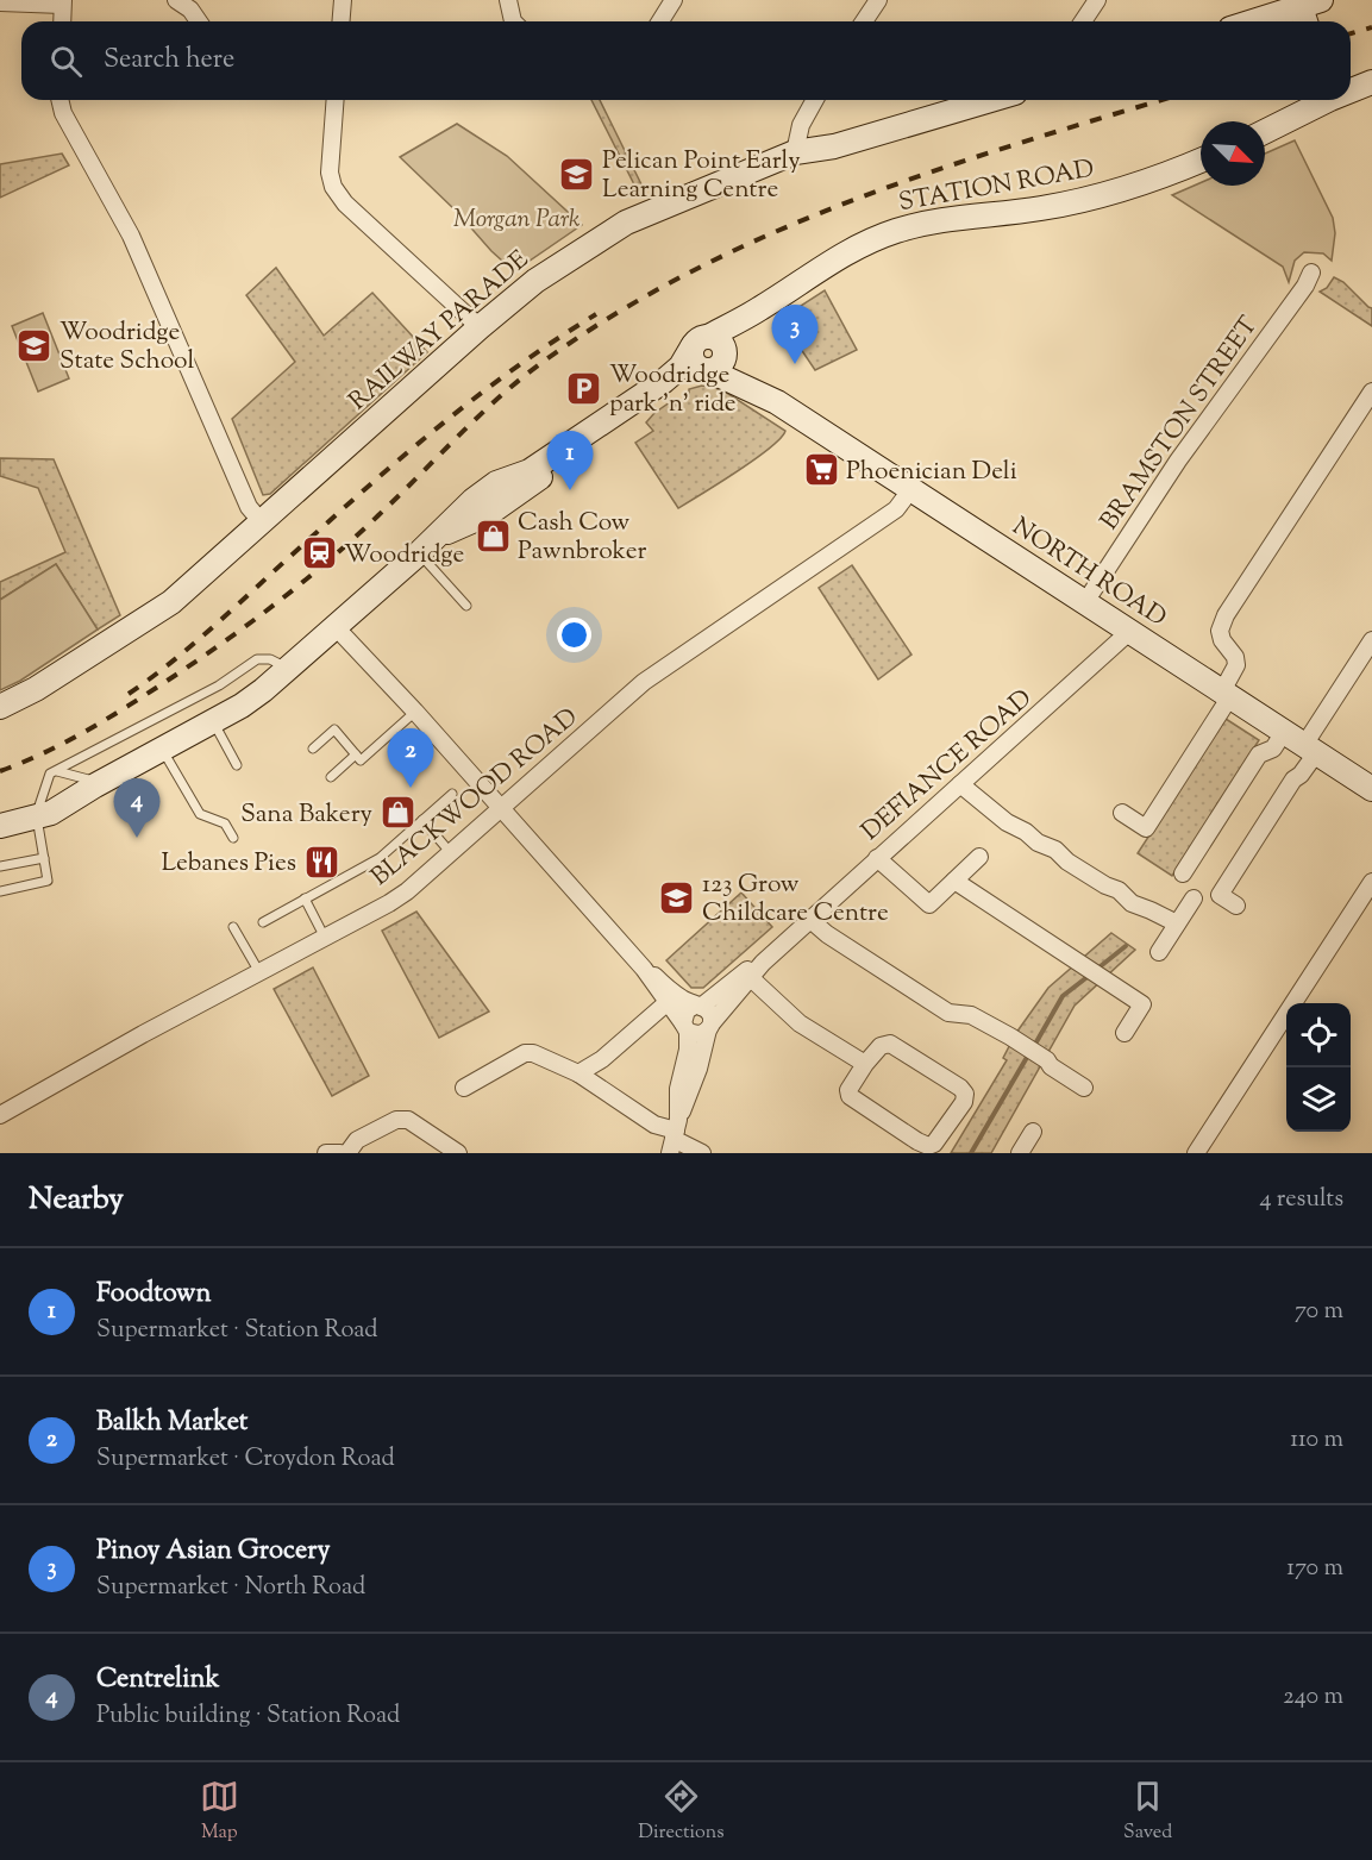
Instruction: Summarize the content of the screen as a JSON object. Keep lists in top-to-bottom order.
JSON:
{
  "streets": {
    "street": [
      "STATION ROAD",
      "RAILWAY PARADE",
      "BRAMSTON STREET",
      "NORTH ROAD",
      "DEFIANCE ROAD",
      "BLACKWOOD ROAD"
    ]
  },
  "crossings": [
    ["STATION ROAD", "NORTH ROAD"],
    ["BRAMSTON STREET", "NORTH ROAD"],
    ["NORTH ROAD", "DEFIANCE ROAD"],
    ["NORTH ROAD", "BLACKWOOD ROAD"]
  ],
  "parks": ["Morgan Park"],
  "places": {
    "school or university": ["Pelican Point Early Learning Centre", "Woodridge State School", "123 Grow Childcare Centre"],
    "parking": ["Woodridge park 'n' ride"],
    "supermarket": ["Phoenician Deli"],
    "shop": ["Cash Cow Pawnbroker", "Sana Bakery"],
    "station": ["Woodridge"],
    "restaurant": ["Lebanes Pies"]
  },
  "north": "bottom right",
  "page": {
    "search": "Search here",
    "pins": [
      "3",
      "1",
      "2",
      "4"
    ],
    "heading": ["Nearby", "4 results"],
    "list": [
      {
        "mark": "1",
        "name": "Foodtown",
        "note": "Supermarket · Station Road",
        "value": "70 m"
      },
      {
        "mark": "2",
        "name": "Balkh Market",
        "note": "Supermarket · Croydon Road",
        "value": "110 m"
      },
      {
        "mark": "3",
        "name": "Pinoy Asian Grocery",
        "note": "Supermarket · North Road",
        "value": "170 m"
      },
      {
        "mark": "4",
        "name": "Centrelink",
        "note": "Public building · Station Road",
        "value": "240 m"
      }
    ],
    "nav": ["Map", "Directions", "Saved"]
  }
}
